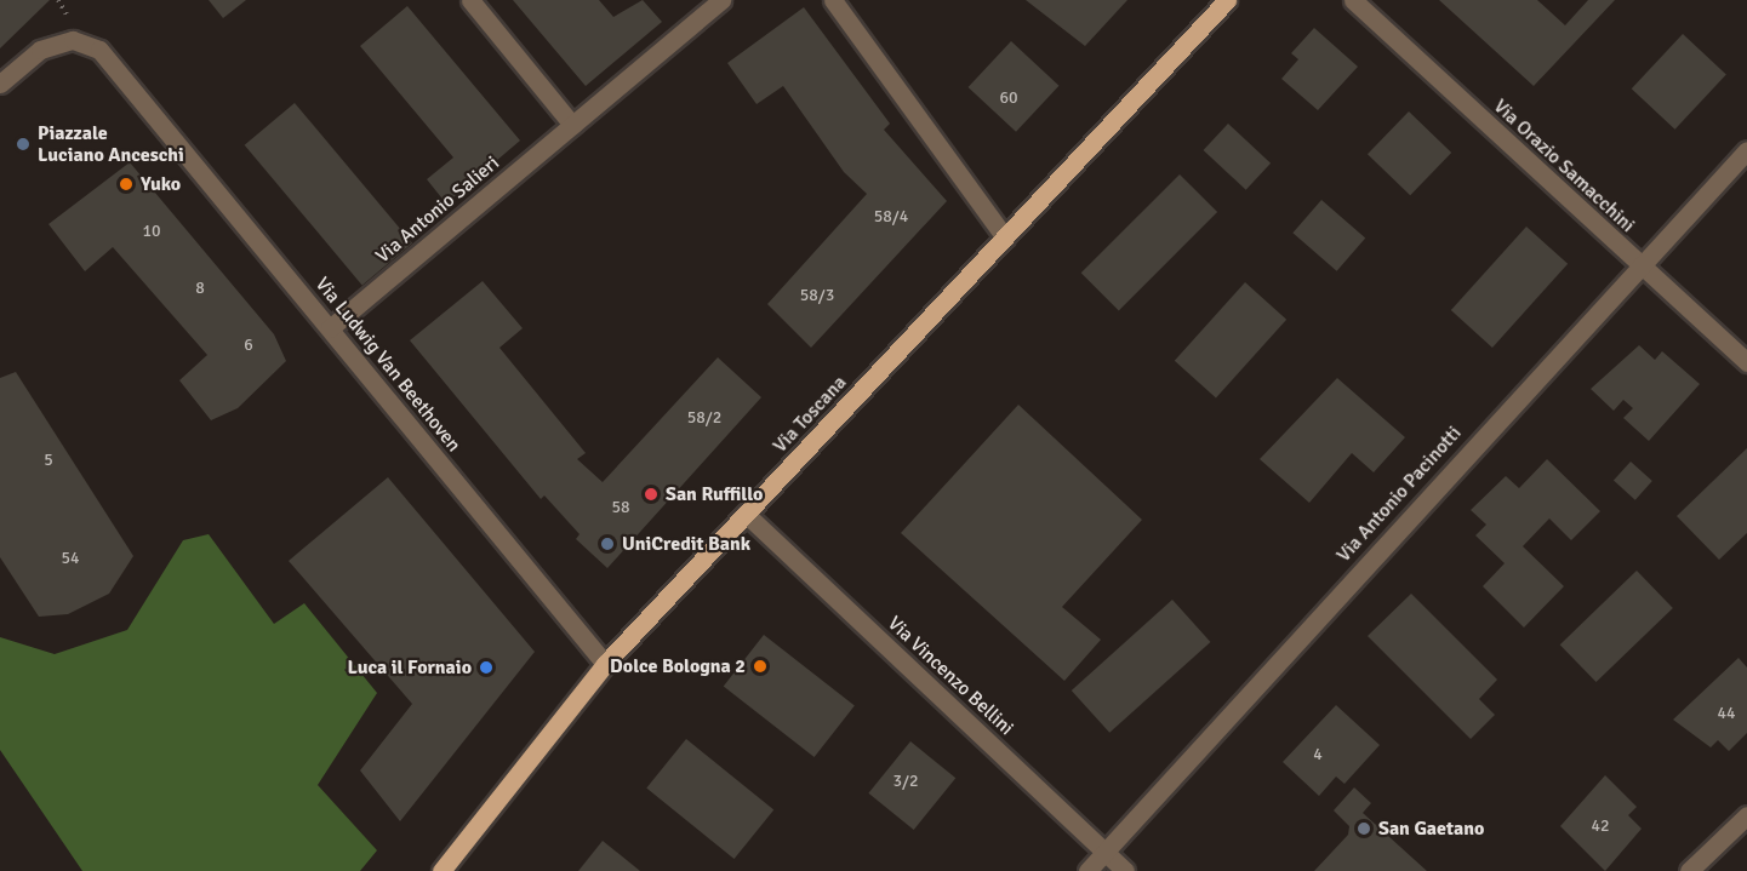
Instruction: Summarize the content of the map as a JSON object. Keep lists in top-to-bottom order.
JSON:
{
  "streets": {
    "main road": ["Via Toscana"],
    "street": [
      "Via Orazio Samacchini",
      "Via Antonio Salieri",
      "Via Ludwig Van Beethoven",
      "Via Antonio Pacinotti",
      "Via Vincenzo Bellini"
    ]
  },
  "crossings": [
    ["Via Orazio Samacchini", "Via Antonio Pacinotti"],
    ["Via Antonio Salieri", "Via Ludwig Van Beethoven"],
    ["Via Ludwig Van Beethoven", "Via Toscana"],
    ["Via Toscana", "Via Vincenzo Bellini"],
    ["Via Antonio Pacinotti", "Via Vincenzo Bellini"]
  ],
  "places": [
    "Piazzale Luciano Anceschi",
    "Yuko",
    "San Ruffillo",
    "UniCredit Bank",
    "Dolce Bologna 2",
    "Luca il Fornaio",
    "San Gaetano"
  ],
  "house_numbers": [
    "60",
    "58/4",
    "10",
    "8",
    "58/3",
    "6",
    "58/2",
    "5",
    "58",
    "54",
    "44",
    "4",
    "3/2",
    "42"
  ]
}
